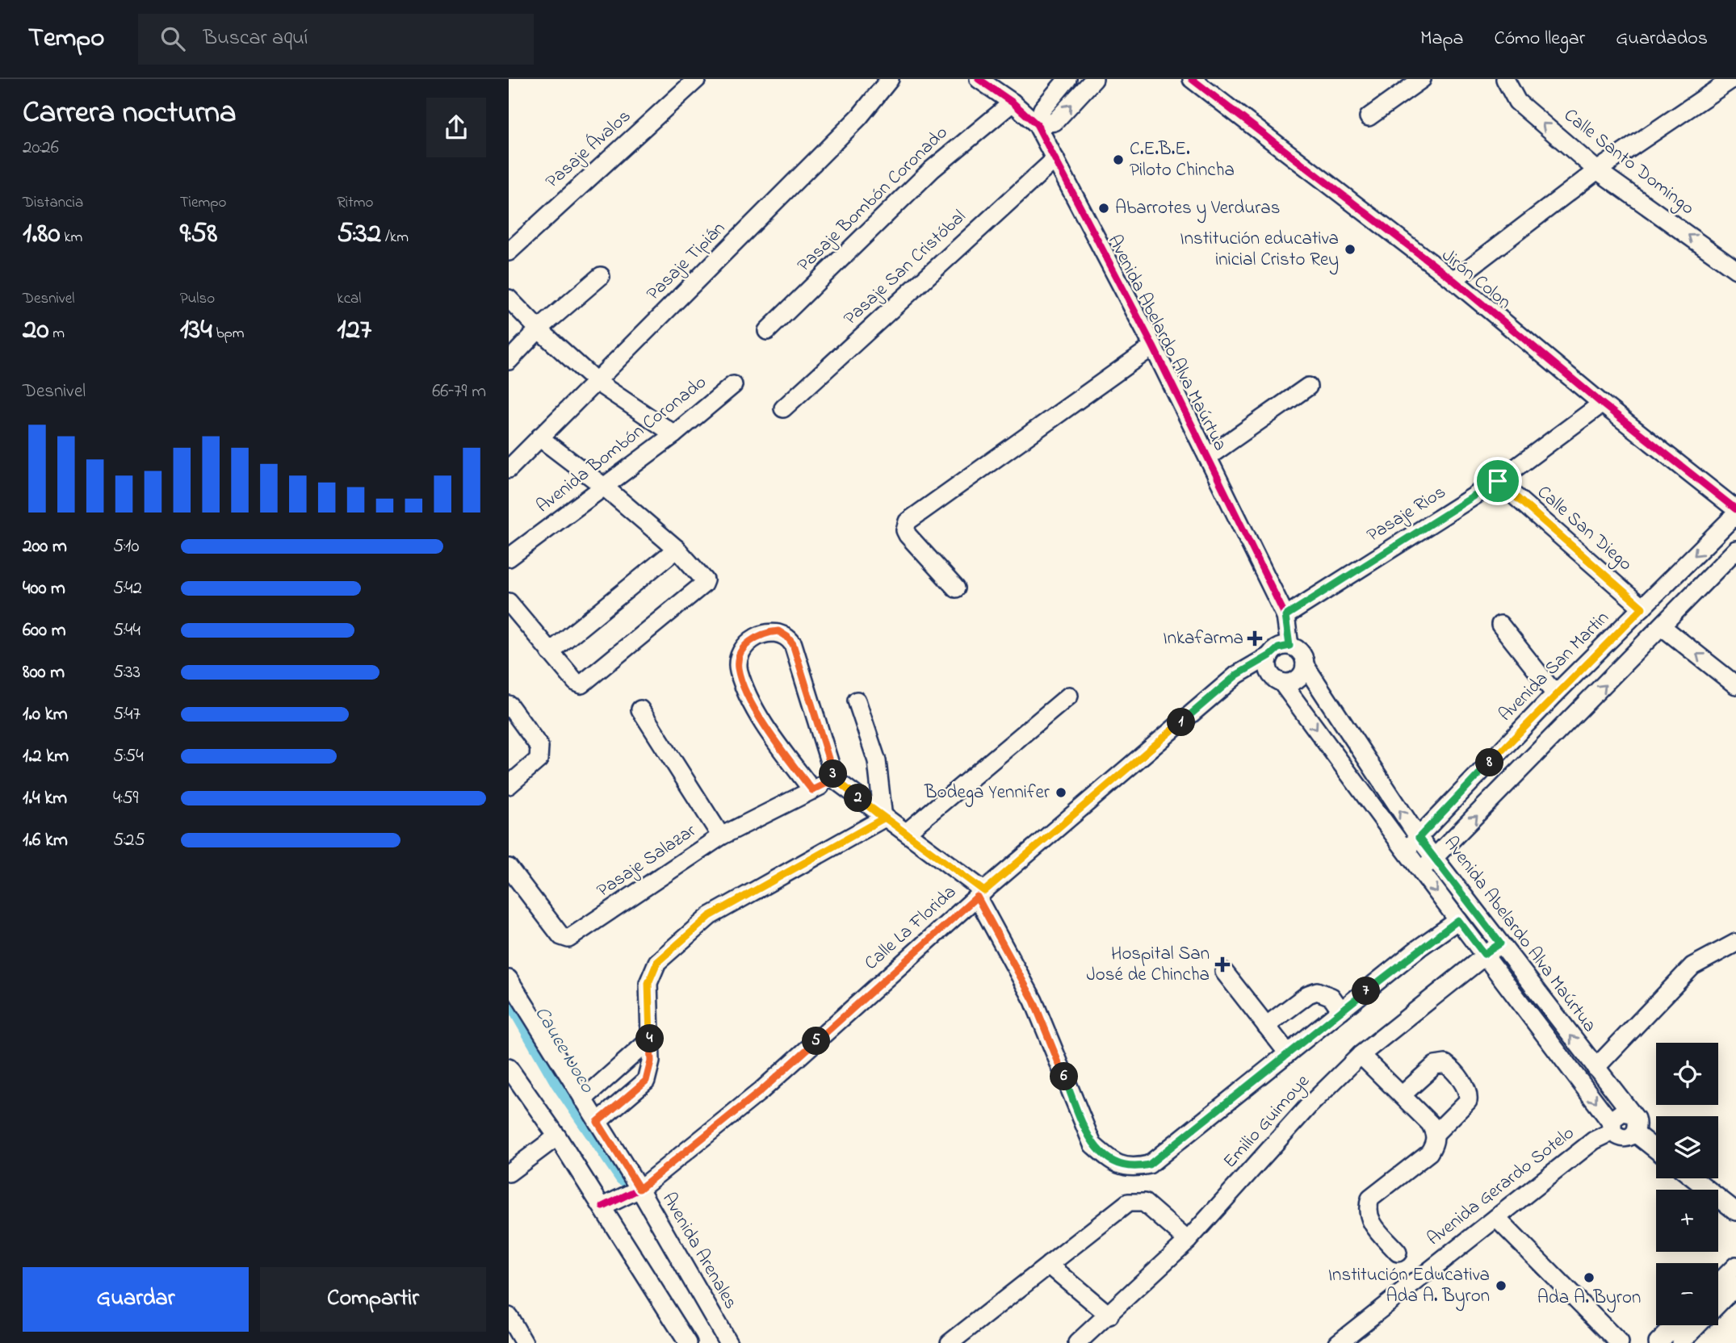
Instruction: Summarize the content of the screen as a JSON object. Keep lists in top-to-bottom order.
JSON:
{
  "streets": {
    "street": [
      "Pasaje Ávalos",
      "Calle Santo Domingo",
      "Pasaje Bombón Coronado",
      "Pasaje Tipián",
      "Pasaje San Cristóbal",
      "Jirón Colon",
      "Avenida Abelardo Alva Maúrtua",
      "Avenida Bombón Coronado",
      "Pasaje Rios",
      "Calle San Diego",
      "Avenida San Martin",
      "Pasaje Salazar",
      "Calle La Florida",
      "Emilio Guimoye",
      "Avenida Gerardo Sotelo",
      "Avenida Arenales"
    ]
  },
  "crossings": [
    ["Pasaje Bombón Coronado", "Avenida Abelardo Alva Maúrtua"],
    ["Pasaje San Cristóbal", "Avenida Abelardo Alva Maúrtua"],
    ["Jirón Colon", "Pasaje Rios"],
    ["Avenida Abelardo Alva Maúrtua", "Pasaje Rios"],
    ["Avenida Abelardo Alva Maúrtua", "Avenida San Martin"],
    ["Avenida Abelardo Alva Maúrtua", "Calle La Florida"],
    ["Avenida Abelardo Alva Maúrtua", "Emilio Guimoye"],
    ["Avenida Abelardo Alva Maúrtua", "Avenida Gerardo Sotelo"],
    ["Pasaje Rios", "Calle San Diego"],
    ["Calle San Diego", "Avenida San Martin"],
    ["Calle La Florida", "Avenida Arenales"]
  ],
  "one_way": ["Calle Santo Domingo"],
  "water": ["Cauce Noco"],
  "places": {
    "other": [
      "C.E.B.E. Piloto Chincha",
      "Abarrotes y Verduras",
      "Institución educativa inicial Cristo Rey",
      "Bodega Yennifer",
      "Ada A. Byron",
      "Institución Educativa Ada A. Byron"
    ],
    "health": ["Inkafarma", "Hospital San José de Chincha"]
  },
  "page": {
    "header": "Tempo",
    "search": "Buscar aquí",
    "nav": ["Mapa", "Cómo llegar", "Guardados"],
    "heading": ["Carrera nocturna", "20:26"],
    "stats": [
      ["Distancia", "1.80 km"],
      ["Tiempo", "9:58"],
      ["Ritmo", "5:32 /km"],
      ["Desnivel", "20 m"],
      ["Pulso", "134 bpm"],
      ["kcal", "127"]
    ],
    "chart": ["Desnivel", "66–79 m"],
    "list": [
      {
        "name": "200 m",
        "note": "5:10"
      },
      {
        "name": "400 m",
        "note": "5:42"
      },
      {
        "name": "600 m",
        "note": "5:44"
      },
      {
        "name": "800 m",
        "note": "5:33"
      },
      {
        "name": "1.0 km",
        "note": "5:47"
      },
      {
        "name": "1.2 km",
        "note": "5:54"
      },
      {
        "name": "1.4 km",
        "note": "4:59"
      },
      {
        "name": "1.6 km",
        "note": "5:25"
      }
    ],
    "pins": [
      "1",
      "8",
      "3",
      "2",
      "7",
      "4",
      "5",
      "6"
    ],
    "map_buttons": ["+", "−"],
    "buttons": ["Guardar", "Compartir"]
  }
}
